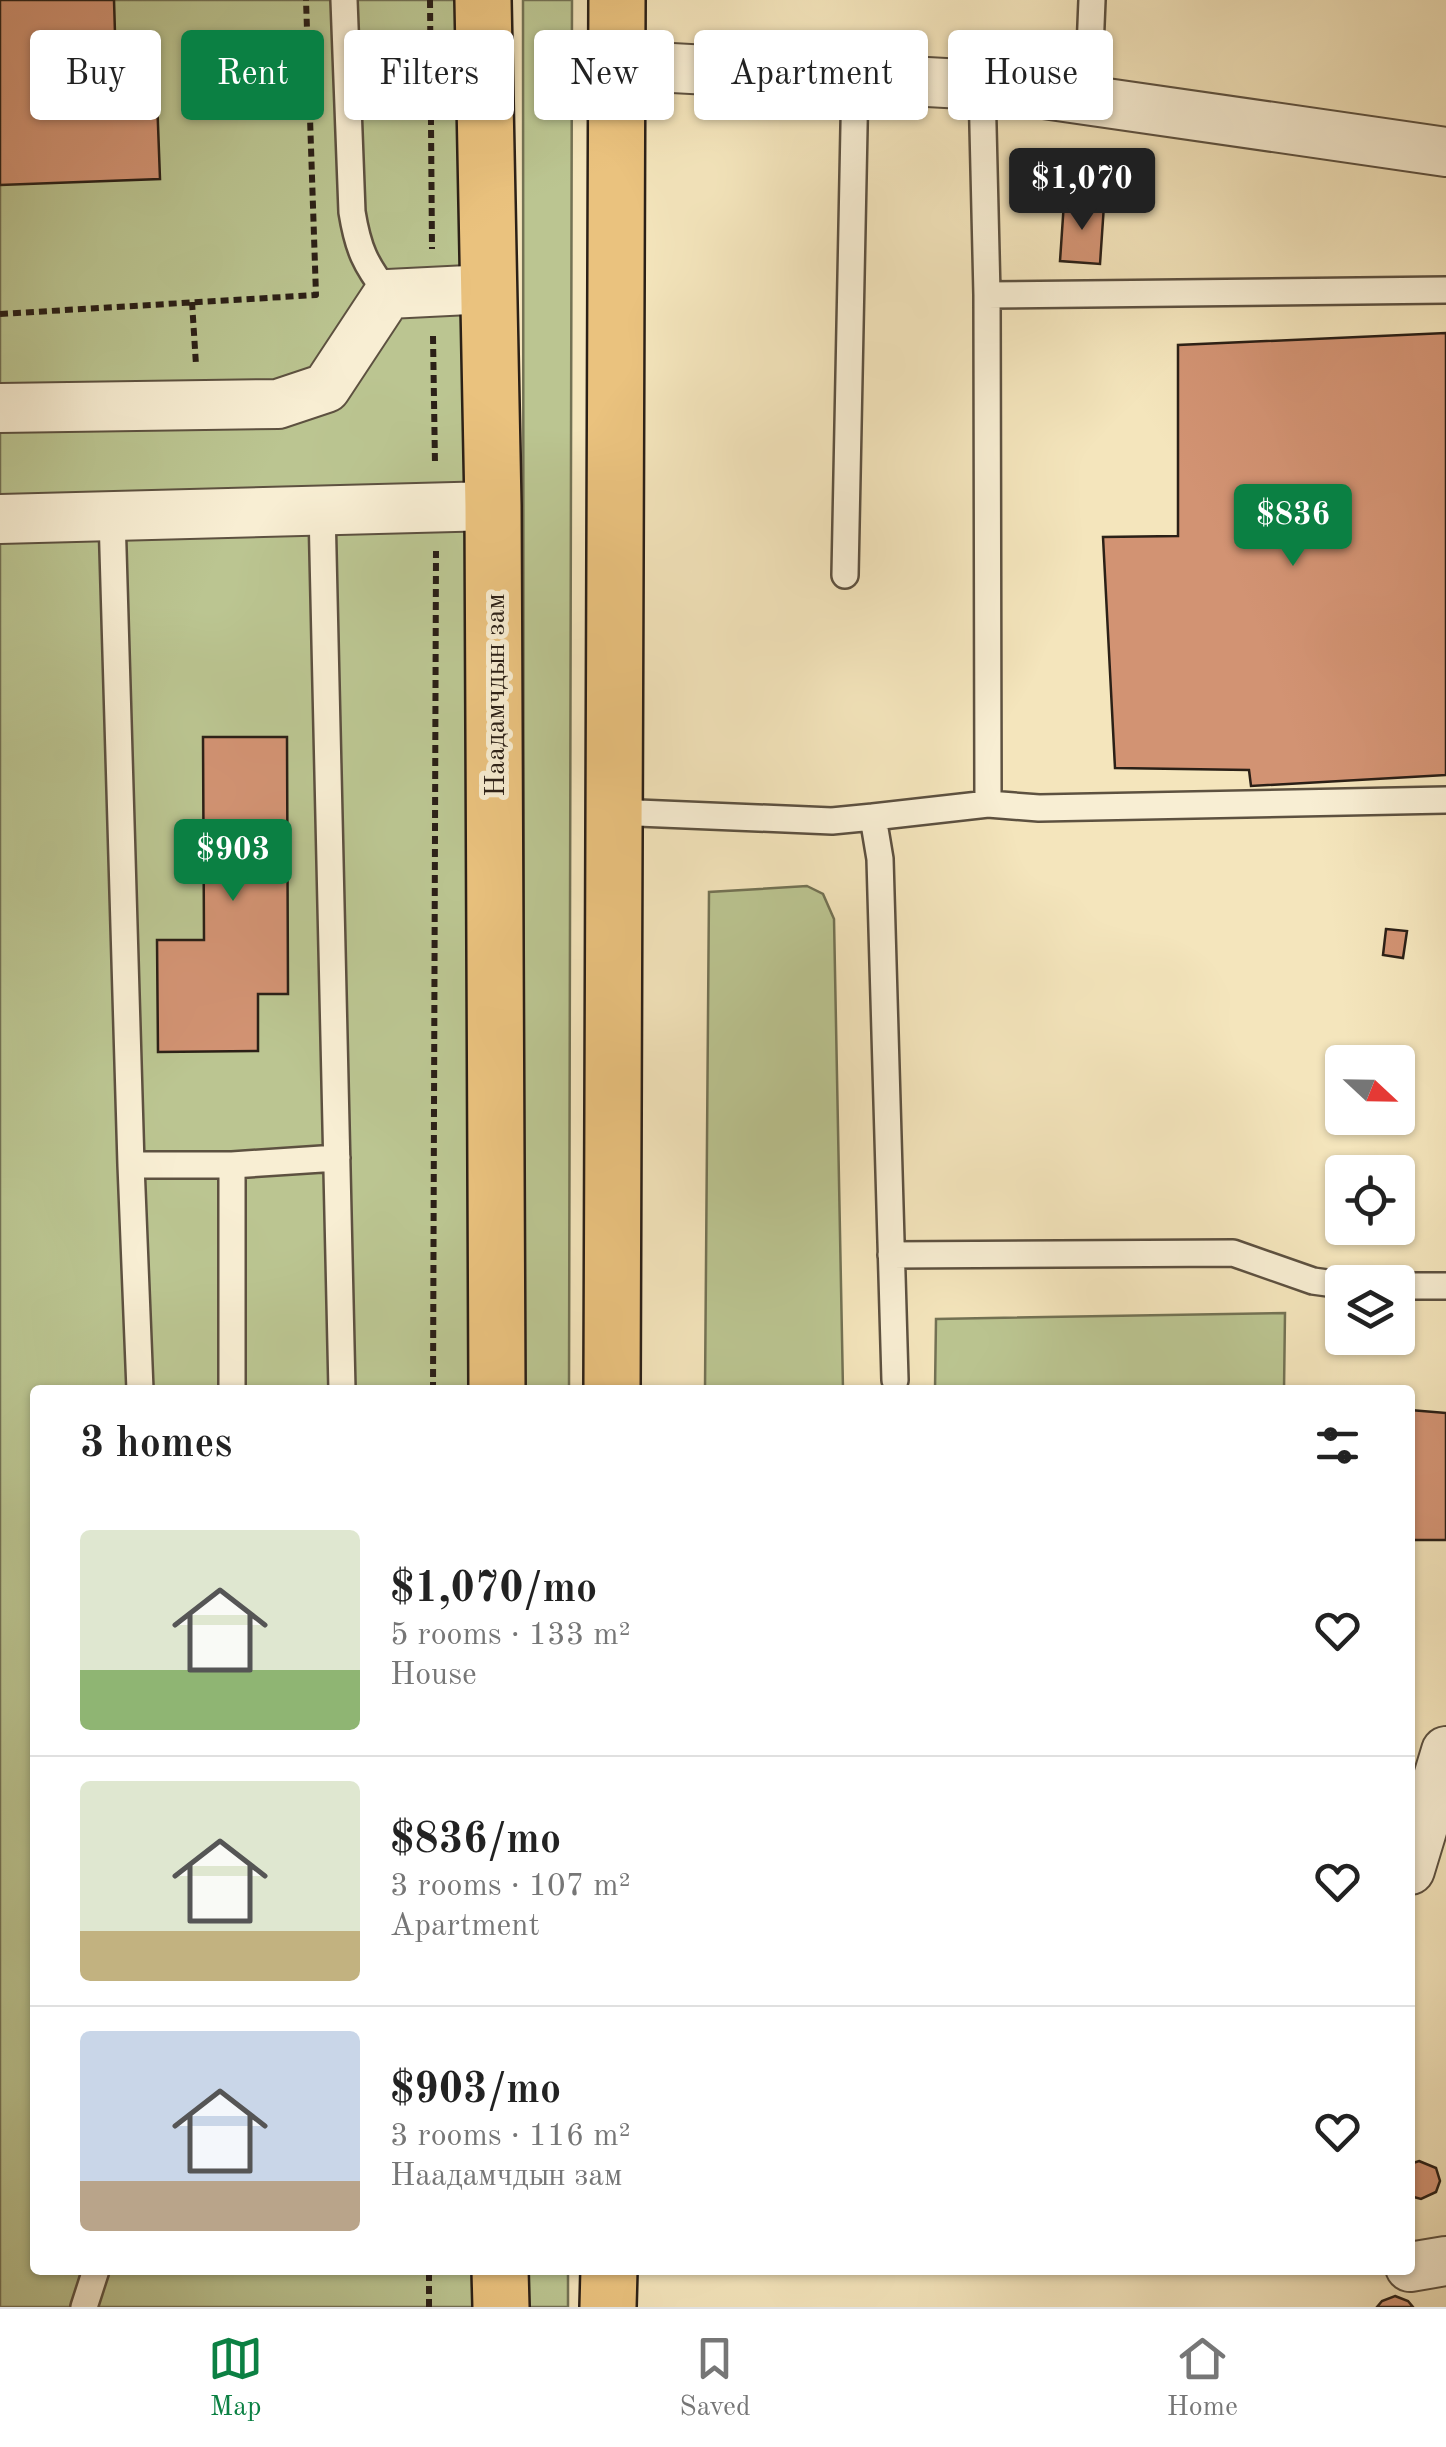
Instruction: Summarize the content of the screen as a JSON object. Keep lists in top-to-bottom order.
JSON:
{
  "streets": {
    "highway": ["Наадамчдын зам"]
  },
  "north": "right",
  "page": {
    "chip": [
      "Buy",
      "Rent",
      "Filters",
      "New",
      "Apartment",
      "House"
    ],
    "price": ["$1,070", "$836", "$903"],
    "heading": "3 homes",
    "list": [
      {
        "name": "$1,070/mo",
        "note": "5 rooms · 133 m² · House"
      },
      {
        "name": "$836/mo",
        "note": "3 rooms · 107 m² · Apartment"
      },
      {
        "name": "$903/mo",
        "note": "3 rooms · 116 m² · Наадамчдын зам"
      }
    ],
    "tabs": ["Map", "Saved", "Home"]
  }
}
